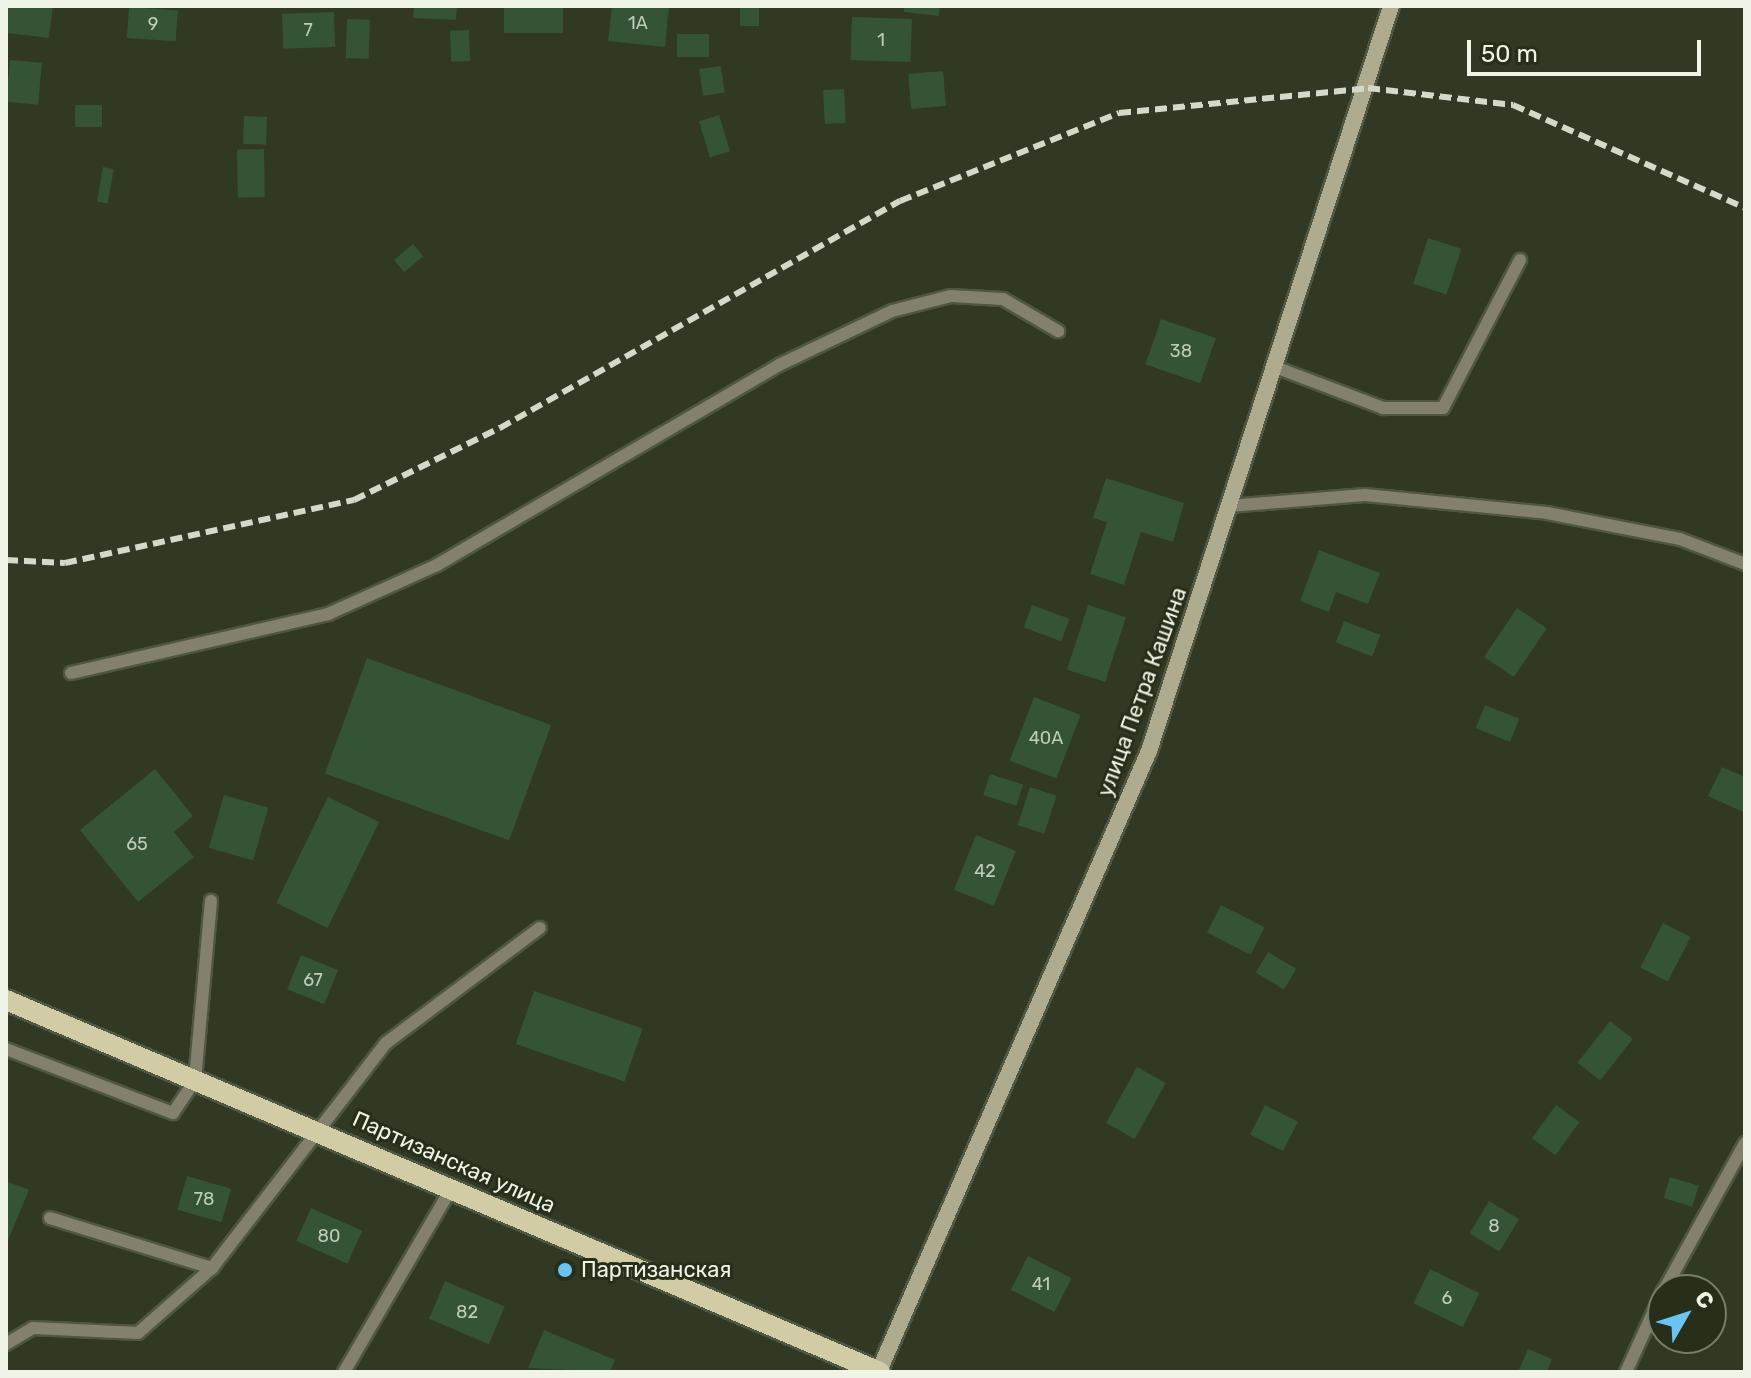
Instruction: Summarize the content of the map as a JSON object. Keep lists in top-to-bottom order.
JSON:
{
  "streets": {
    "main road": ["улица Петра Кашина", "Партизанская улица"]
  },
  "crossings": [
    ["улица Петра Кашина", "Партизанская улица"]
  ],
  "places": ["Партизанская"],
  "house_numbers": [
    "1А",
    "9",
    "7",
    "1",
    "38",
    "40А",
    "65",
    "42",
    "67",
    "78",
    "8",
    "80",
    "41",
    "6",
    "82"
  ],
  "scale_bar": "50 m",
  "north": "top right"
}
